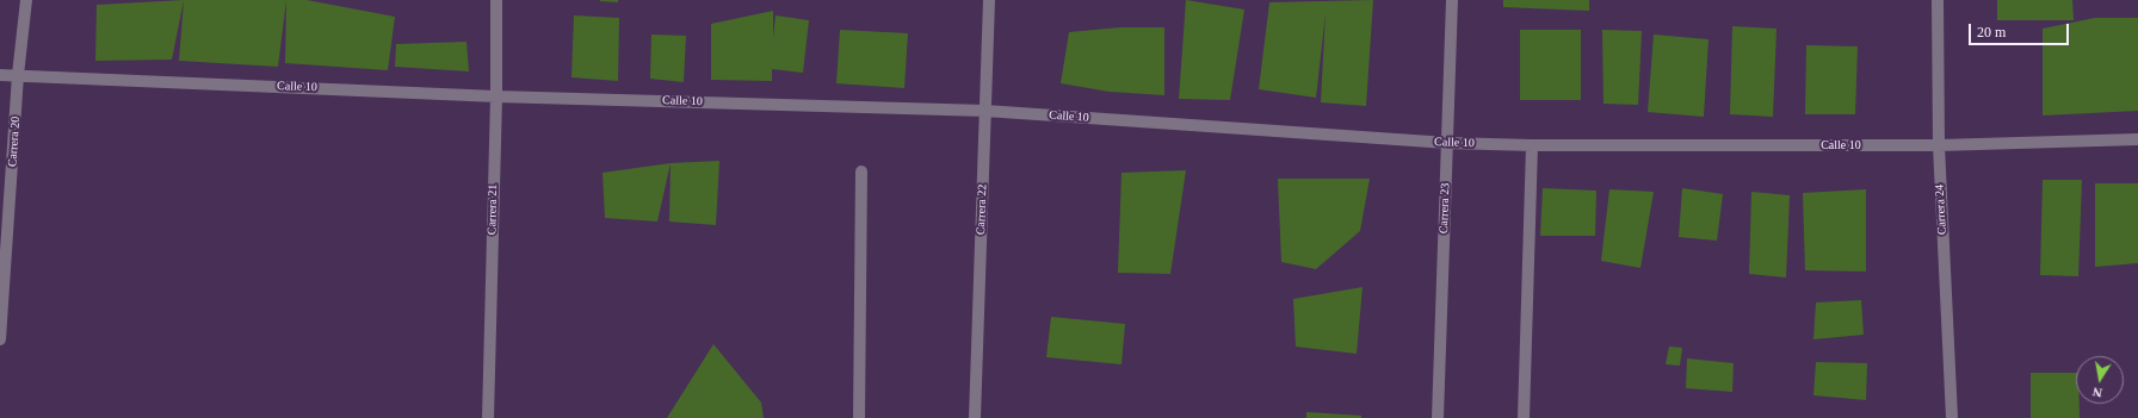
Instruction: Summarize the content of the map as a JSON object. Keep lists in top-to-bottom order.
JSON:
{
  "streets": {
    "street": [
      "Calle 10",
      "Carrera 20",
      "Carrera 23",
      "Carrera 21",
      "Carrera 22",
      "Carrera 24"
    ]
  },
  "crossings": [
    ["Calle 10", "Carrera 20"],
    ["Calle 10", "Carrera 23"],
    ["Calle 10", "Carrera 21"],
    ["Calle 10", "Carrera 22"],
    ["Calle 10", "Carrera 24"]
  ],
  "scale_bar": "20 m",
  "north": "bottom"
}
